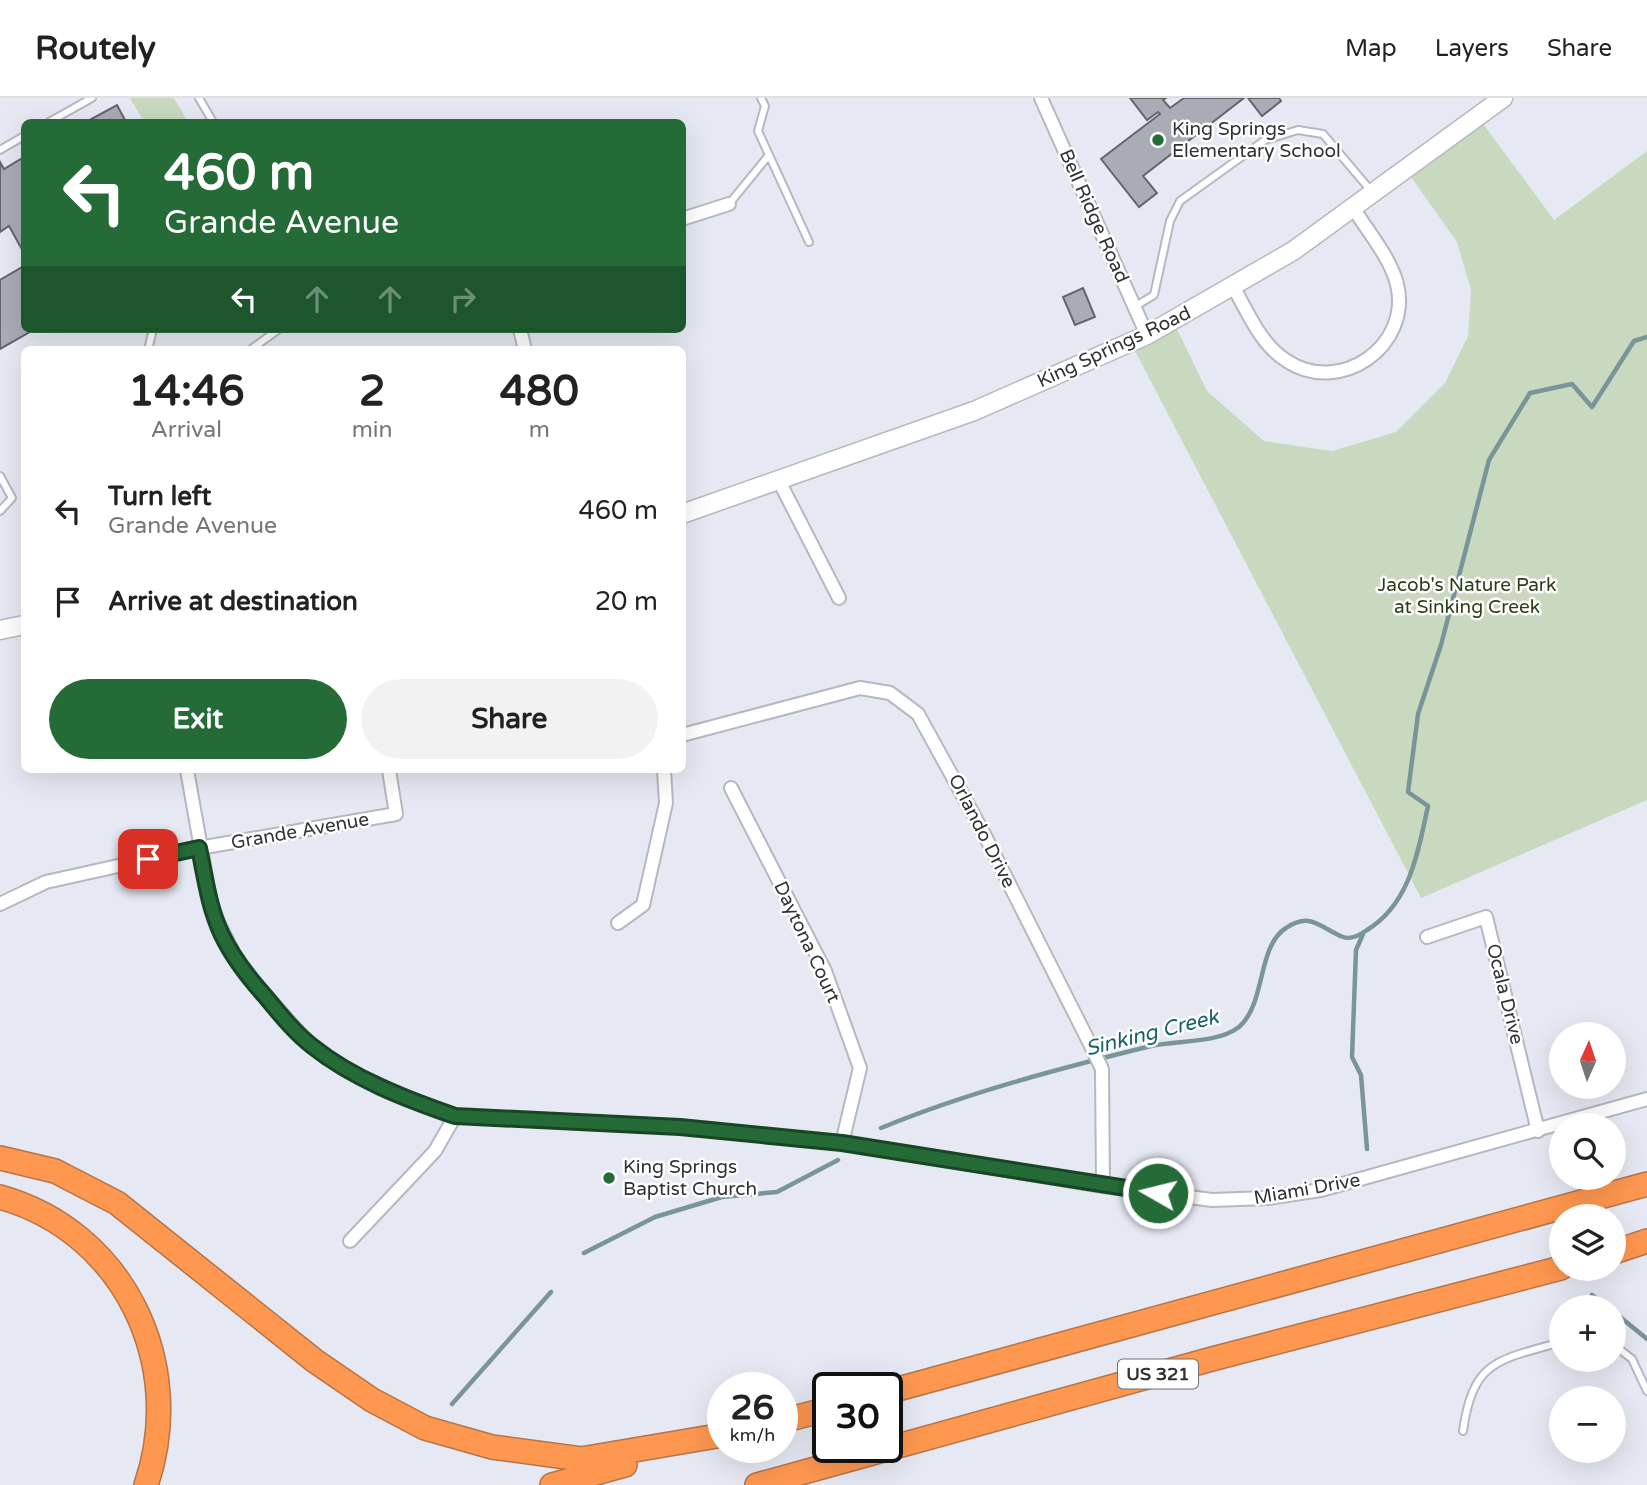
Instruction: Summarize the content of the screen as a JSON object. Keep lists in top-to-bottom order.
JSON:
{
  "streets": {
    "highway": ["US 321"],
    "street": [
      "Bell Ridge Road",
      "King Springs Road",
      "Grande Avenue",
      "Orlando Drive",
      "Daytona Court",
      "Ocala Drive",
      "Miami Drive"
    ]
  },
  "crossings": [
    ["Bell Ridge Road", "King Springs Road"],
    ["Grande Avenue", "Miami Drive"],
    ["Orlando Drive", "Miami Drive"],
    ["Daytona Court", "Miami Drive"],
    ["Ocala Drive", "Miami Drive"]
  ],
  "water": ["Sinking Creek"],
  "parks": ["Jacob's Nature Park at Sinking Creek"],
  "places": ["King Springs Elementary School", "King Springs Baptist Church"],
  "north": "top",
  "page": {
    "header": "Routely",
    "nav": ["Map", "Layers", "Share"],
    "turn": ["460 m", "Grande Avenue"],
    "eta": [
      "14:46",
      "Arrival",
      "2",
      "min",
      "480",
      "m"
    ],
    "list": [
      {
        "name": "Turn left",
        "note": "Grande Avenue",
        "value": "460 m"
      },
      {
        "name": "Arrive at destination",
        "value": "20 m"
      }
    ],
    "buttons": ["Exit", "Share"],
    "map_buttons": ["+", "−"],
    "speed": "26 km/h",
    "limit": "30"
  }
}
